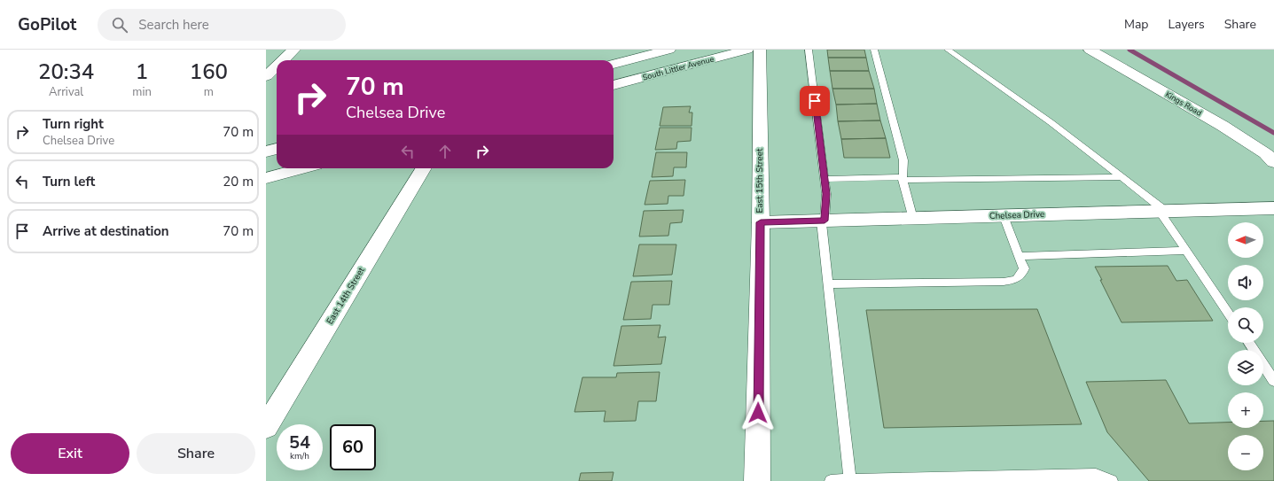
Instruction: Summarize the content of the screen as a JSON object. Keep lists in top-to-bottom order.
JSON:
{
  "streets": {
    "street": [
      "South Littler Avenue",
      "Kings Road",
      "East 15th Street",
      "Chelsea Drive",
      "East 14th Street"
    ]
  },
  "crossings": [
    ["East 15th Street", "Chelsea Drive"]
  ],
  "north": "left",
  "page": {
    "header": "GoPilot",
    "search": "Search here",
    "nav": ["Map", "Layers", "Share"],
    "eta": [
      "20:34",
      "Arrival",
      "1",
      "min",
      "160",
      "m"
    ],
    "turn": ["70 m", "Chelsea Drive"],
    "list": [
      {
        "name": "Turn right",
        "note": "Chelsea Drive",
        "value": "70 m"
      },
      {
        "name": "Turn left",
        "value": "20 m"
      },
      {
        "name": "Arrive at destination",
        "value": "70 m"
      }
    ],
    "map_buttons": ["+", "−"],
    "speed": "54 km/h",
    "limit": "60",
    "buttons": ["Exit", "Share"]
  }
}
